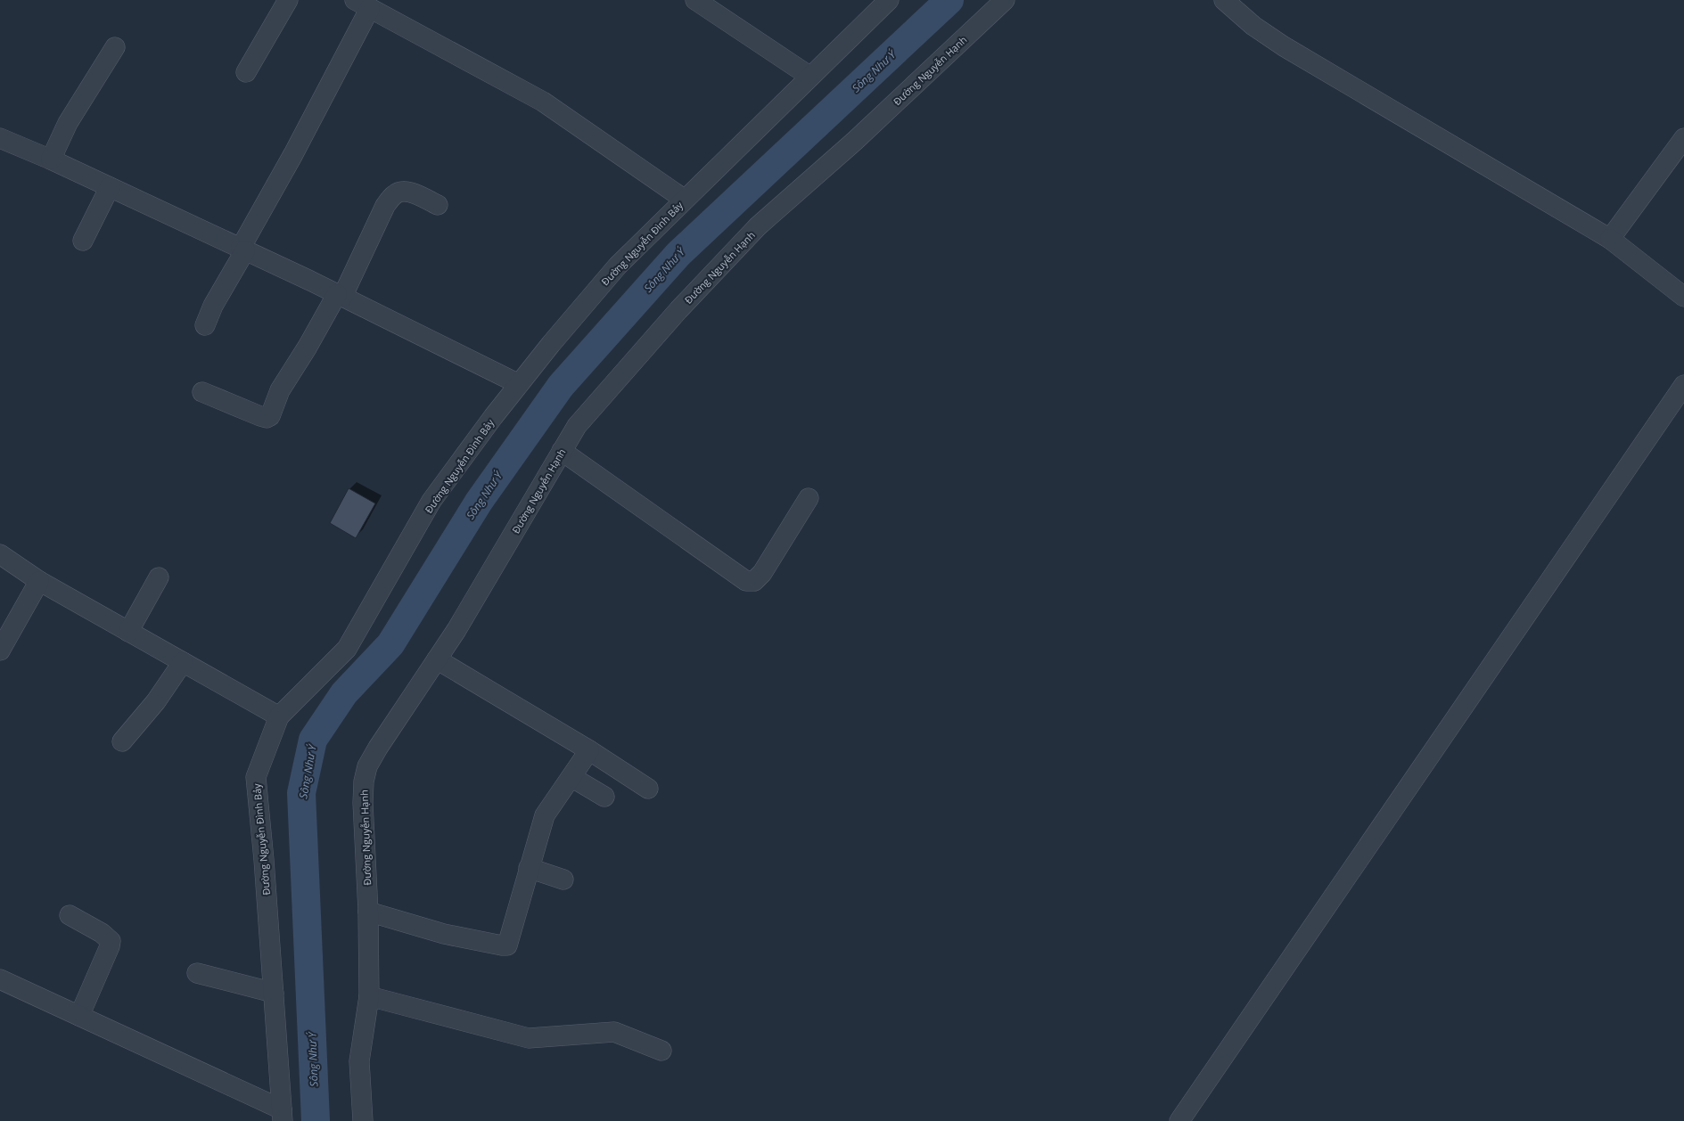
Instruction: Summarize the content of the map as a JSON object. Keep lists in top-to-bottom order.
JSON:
{
  "streets": {
    "street": ["Đường Nguyễn Hạnh", "Đường Nguyễn Đình Bảy"]
  },
  "water": ["Sông Như Ý"]
}
